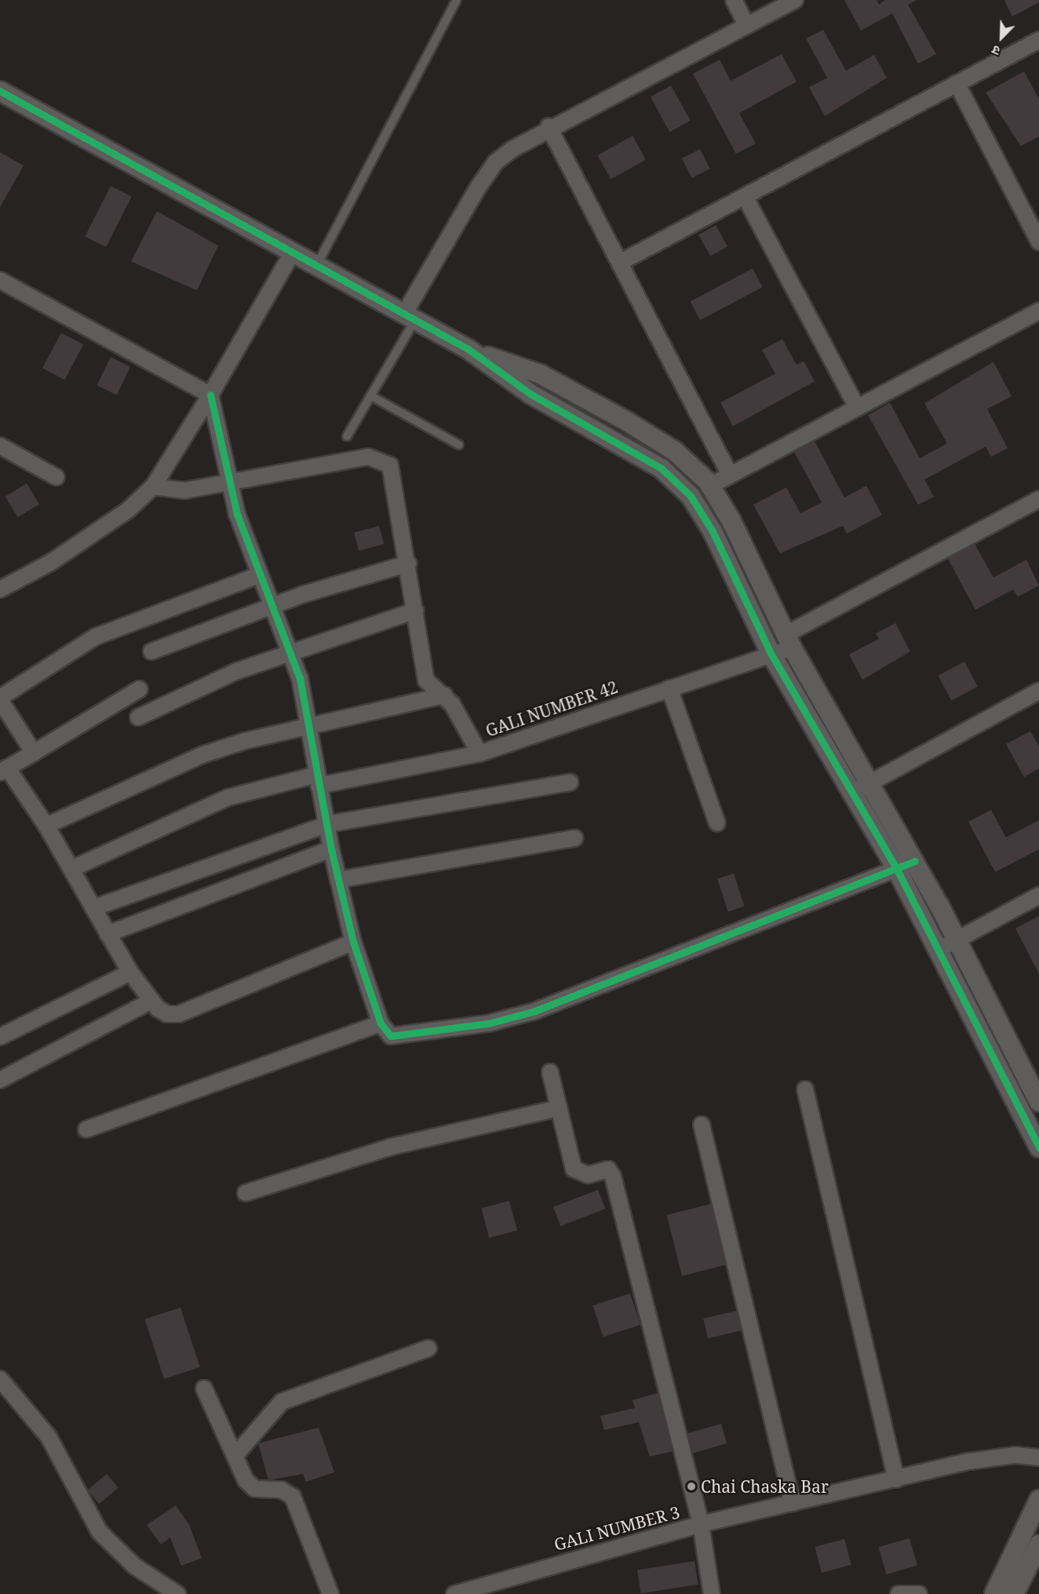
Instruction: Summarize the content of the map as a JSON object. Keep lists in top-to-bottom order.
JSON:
{
  "streets": {
    "street": ["GALI NUMBER 42", "GALI NUMBER 3"]
  },
  "places": ["Chai Chaska Bar"],
  "north": "bottom left"
}
